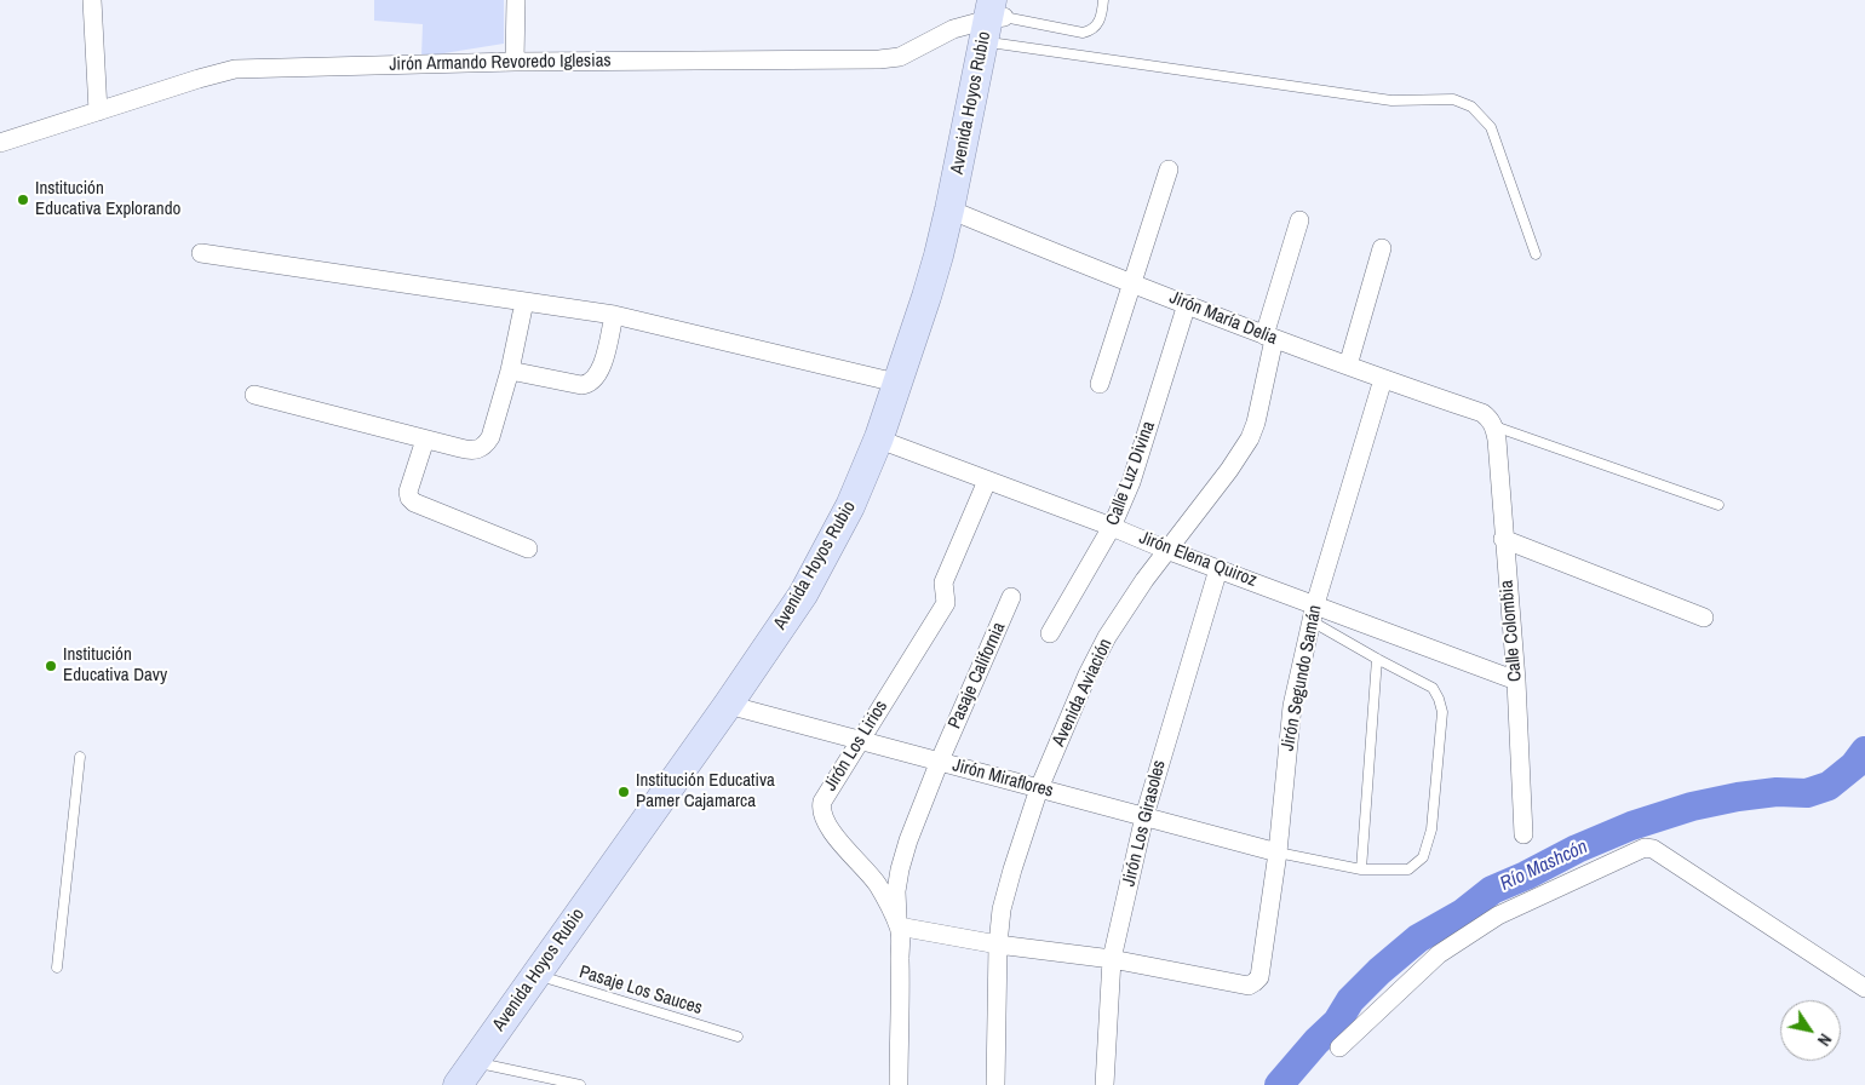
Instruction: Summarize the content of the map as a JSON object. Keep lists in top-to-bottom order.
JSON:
{
  "streets": {
    "main road": ["Avenida Hoyos Rubio"],
    "street": [
      "Jirón Armando Revoredo Iglesias",
      "Jirón María Delia",
      "Calle Luz Divina",
      "Jirón Elena Quiroz",
      "Calle Colombia",
      "Pasaje California",
      "Jirón Segundo Samán",
      "Avenida Aviación",
      "Jirón Los Lirios",
      "Jirón Miraflores",
      "Jirón Los Girasoles"
    ],
    "lane": ["Pasaje Los Sauces"]
  },
  "crossings": [
    ["Jirón Armando Revoredo Iglesias", "Avenida Hoyos Rubio"],
    ["Avenida Hoyos Rubio", "Jirón María Delia"],
    ["Avenida Hoyos Rubio", "Jirón Elena Quiroz"],
    ["Avenida Hoyos Rubio", "Jirón Miraflores"],
    ["Avenida Hoyos Rubio", "Pasaje Los Sauces"],
    ["Jirón María Delia", "Calle Luz Divina"],
    ["Jirón María Delia", "Calle Colombia"],
    ["Jirón María Delia", "Jirón Segundo Samán"],
    ["Jirón María Delia", "Avenida Aviación"],
    ["Calle Luz Divina", "Jirón Elena Quiroz"],
    ["Jirón Elena Quiroz", "Calle Colombia"],
    ["Jirón Elena Quiroz", "Jirón Segundo Samán"],
    ["Jirón Elena Quiroz", "Avenida Aviación"],
    ["Jirón Elena Quiroz", "Jirón Los Lirios"],
    ["Jirón Elena Quiroz", "Jirón Los Girasoles"],
    ["Pasaje California", "Jirón Los Lirios"],
    ["Pasaje California", "Jirón Miraflores"],
    ["Jirón Segundo Samán", "Jirón Miraflores"],
    ["Jirón Segundo Samán", "Jirón Los Girasoles"],
    ["Avenida Aviación", "Jirón Miraflores"],
    ["Jirón Los Lirios", "Jirón Miraflores"],
    ["Jirón Miraflores", "Jirón Los Girasoles"]
  ],
  "water": ["Río Mashcón"],
  "places": ["Institución Educativa Explorando", "Institución Educativa Davy", "Institución Educativa Pamer Cajamarca"],
  "north": "bottom right"
}
